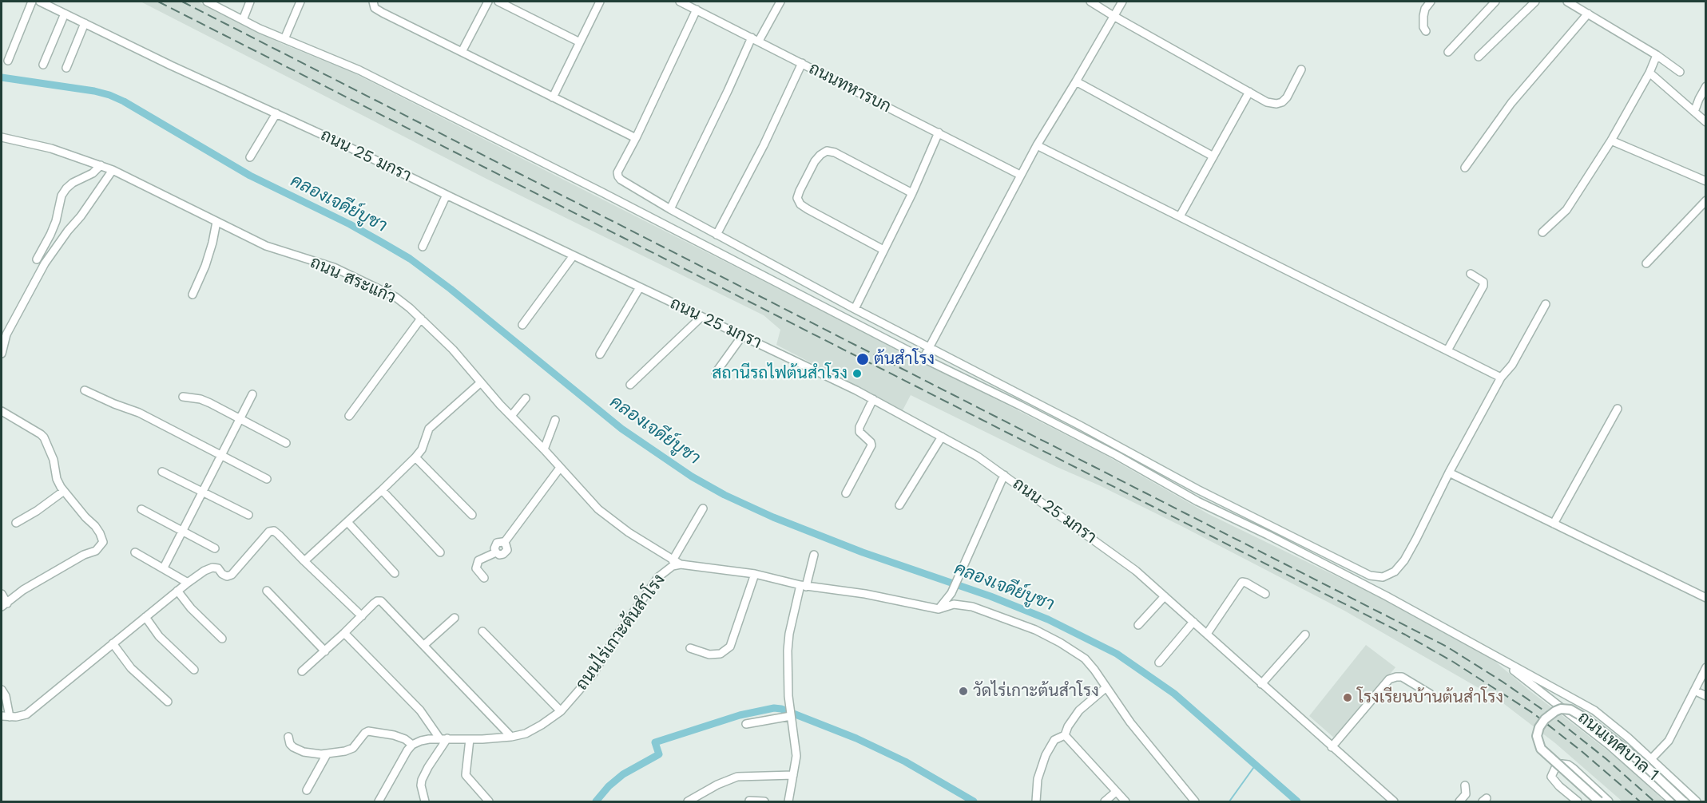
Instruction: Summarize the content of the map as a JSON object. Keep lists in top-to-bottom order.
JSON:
{
  "streets": {
    "street": [
      "ถนนทหารบก",
      "ถนน 25 มกรา",
      "ถนน สระแก้ว",
      "ถนนไร่เกาะต้นสำโรง",
      "ถนนเทศบาล 1"
    ]
  },
  "crossings": [
    ["ถนน สระแก้ว", "ถนนไร่เกาะต้นสำโรง"]
  ],
  "water": ["คลองเจดีย์บูชา"],
  "places": [
    "ต้นสำโรง",
    "สถานีรถไฟต้นสำโรง",
    "วัดไร่เกาะต้นสำโรง",
    "โรงเรียนบ้านต้นสำโรง"
  ]
}
